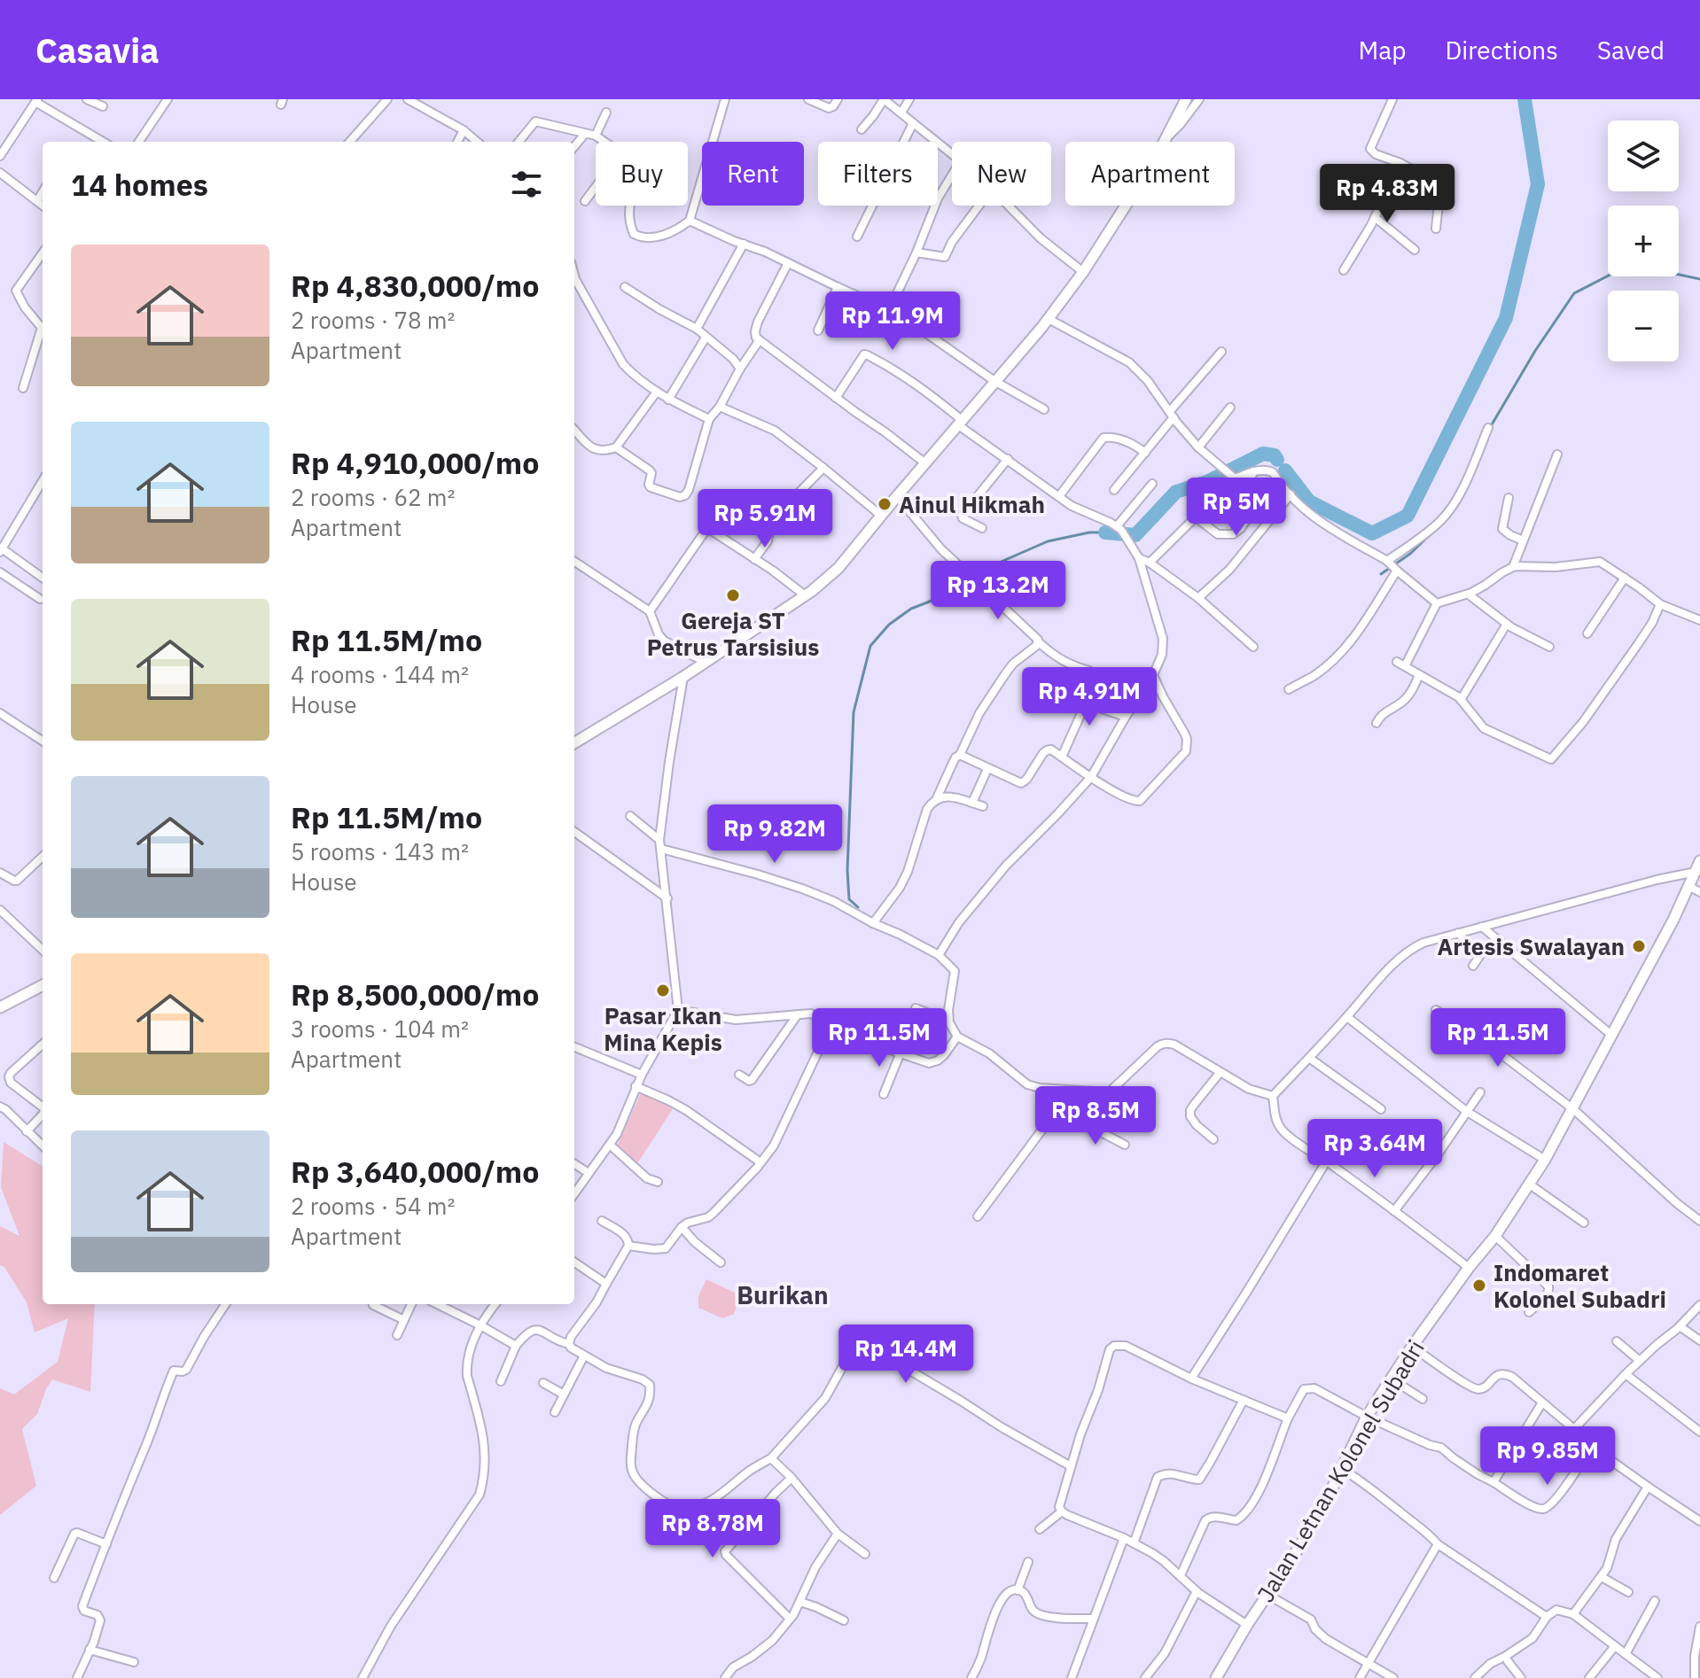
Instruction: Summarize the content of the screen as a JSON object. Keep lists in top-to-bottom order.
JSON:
{
  "streets": {
    "main road": ["Jalan Letnan Kolonel Subadri"]
  },
  "districts": ["Burikan"],
  "places": [
    "Ainul Hikmah",
    "Gereja ST Petrus Tarsisius",
    "Artesis Swalayan",
    "Pasar Ikan Mina Kepis",
    "Indomaret Kolonel Subadri"
  ],
  "page": {
    "header": "Casavia",
    "nav": ["Map", "Directions", "Saved"],
    "map_buttons": ["+", "−"],
    "chip": [
      "Buy",
      "Rent",
      "Filters",
      "New",
      "Apartment"
    ],
    "heading": "14 homes",
    "price": [
      "Rp 4.83M",
      "Rp 11.9M",
      "Rp 5M",
      "Rp 5.91M",
      "Rp 13.2M",
      "Rp 4.91M",
      "Rp 9.82M",
      "Rp 11.5M",
      "Rp 11.5M",
      "Rp 8.5M",
      "Rp 3.64M",
      "Rp 14.4M",
      "Rp 9.85M",
      "Rp 8.78M"
    ],
    "list": [
      {
        "name": "Rp 4,830,000/mo",
        "note": "2 rooms · 78 m² · Apartment"
      },
      {
        "name": "Rp 4,910,000/mo",
        "note": "2 rooms · 62 m² · Apartment"
      },
      {
        "name": "Rp 11.5M/mo",
        "note": "4 rooms · 144 m² · House"
      },
      {
        "name": "Rp 11.5M/mo",
        "note": "5 rooms · 143 m² · House"
      },
      {
        "name": "Rp 8,500,000/mo",
        "note": "3 rooms · 104 m² · Apartment"
      },
      {
        "name": "Rp 3,640,000/mo",
        "note": "2 rooms · 54 m² · Apartment"
      }
    ]
  }
}
